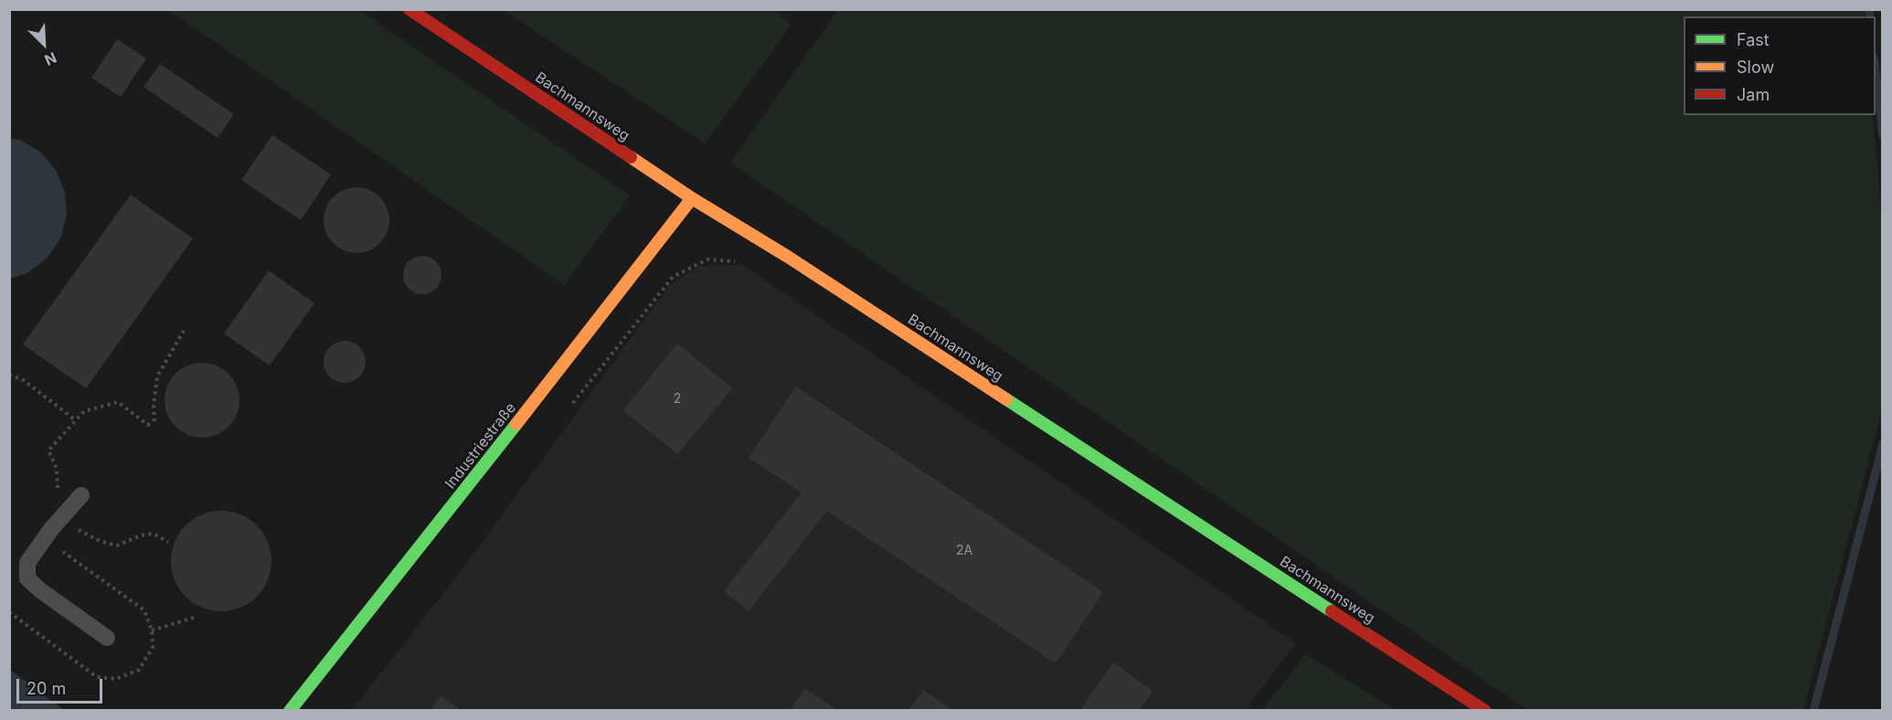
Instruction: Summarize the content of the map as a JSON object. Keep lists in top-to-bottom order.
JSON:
{
  "streets": {
    "street": ["Bachmannsweg", "Industriestraße"]
  },
  "crossings": [
    ["Bachmannsweg", "Industriestraße"]
  ],
  "house_numbers": ["2", "2A"],
  "legend": ["Fast", "Slow", "Jam"],
  "scale_bar": "20 m",
  "north": "bottom right"
}
